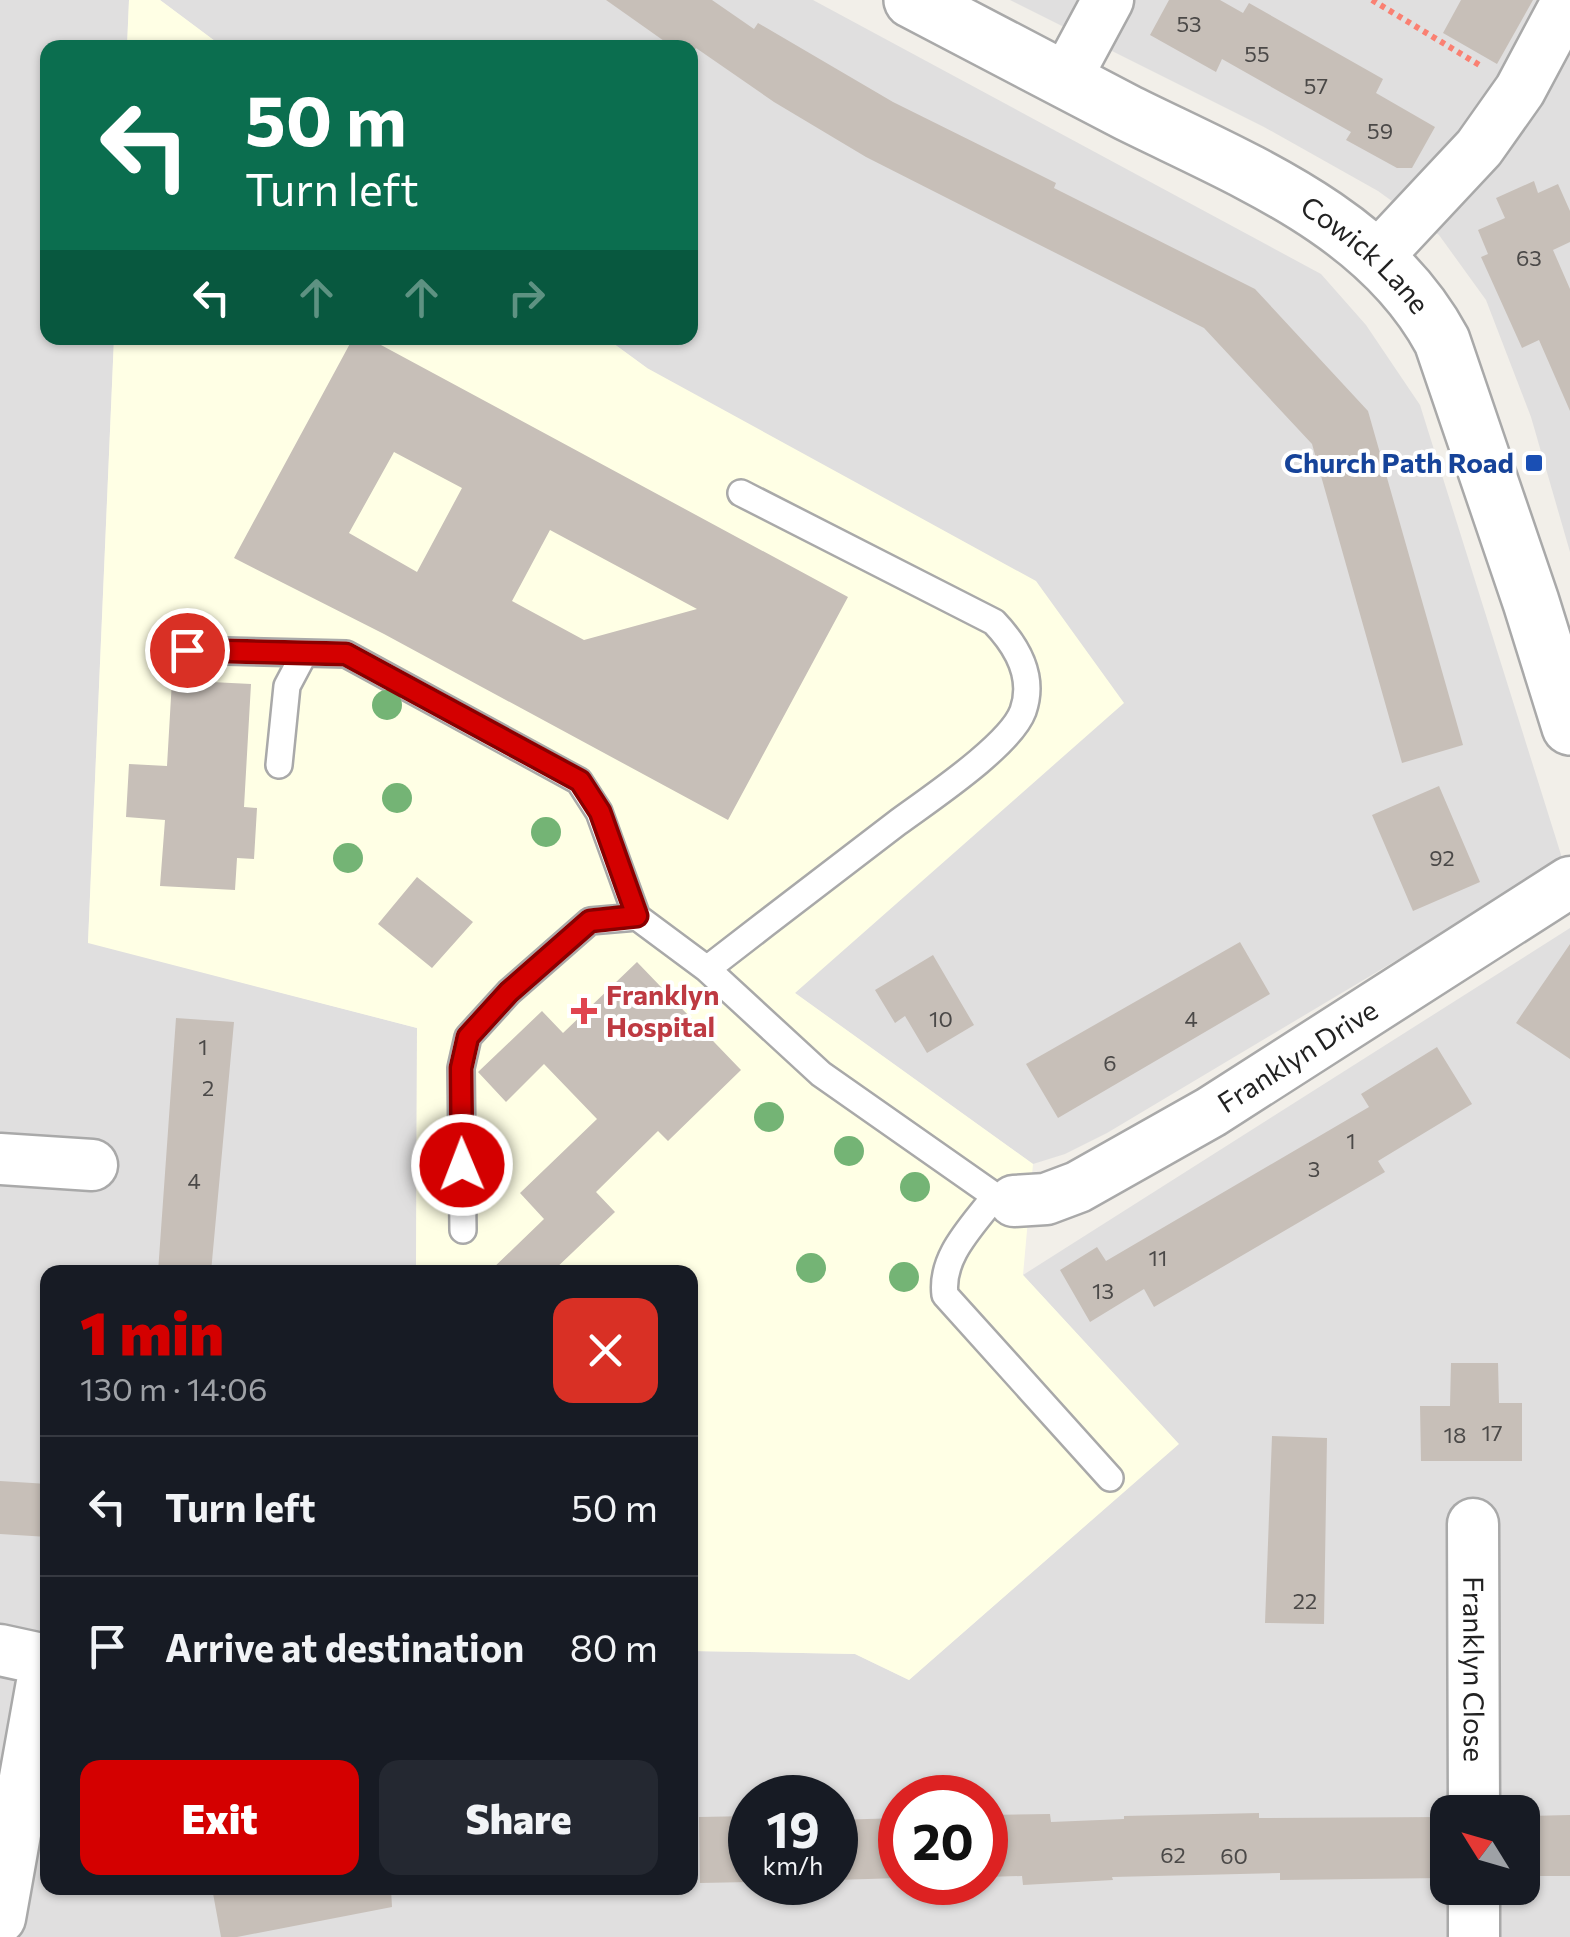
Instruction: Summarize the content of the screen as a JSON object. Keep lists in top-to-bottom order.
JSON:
{
  "streets": {
    "street": ["Cowick Lane", "Franklyn Drive", "Franklyn Close"]
  },
  "places": {
    "transit": ["Church Path Road"],
    "health": ["Franklyn Hospital"]
  },
  "house_numbers": [
    "53",
    "55",
    "57",
    "59",
    "63",
    "92",
    "10",
    "4",
    "1",
    "6",
    "2",
    "1",
    "3",
    "4",
    "11",
    "13",
    "17",
    "18",
    "22",
    "62",
    "60"
  ],
  "north": "top left",
  "page": {
    "turn": ["50 m", "Turn left"],
    "heading": ["1 min", "130 m · 14:06"],
    "list": [
      {
        "name": "Turn left",
        "value": "50 m"
      },
      {
        "name": "Arrive at destination",
        "value": "80 m"
      }
    ],
    "buttons": ["Exit", "Share"],
    "speed": "19 km/h",
    "limit": "20"
  }
}
